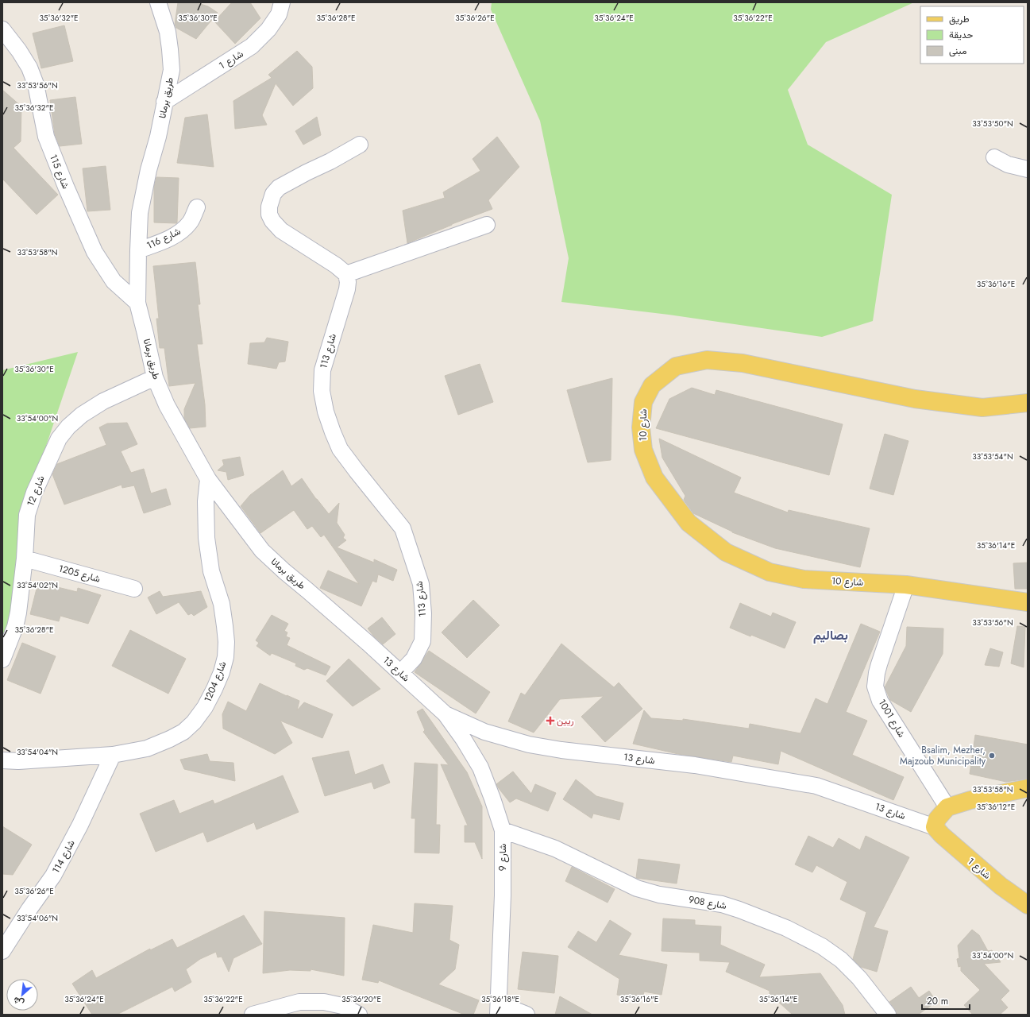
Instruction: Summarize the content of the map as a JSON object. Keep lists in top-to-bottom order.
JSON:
{
  "streets": {
    "main road": ["شارع 1", "شارع 10"],
    "street": [
      "طريق برمانا",
      "شارع 115",
      "شارع 116",
      "شارع 113",
      "شارع 12",
      "شارع 1205",
      "شارع 13",
      "شارع 1204",
      "شارع 1001",
      "شارع 114",
      "شارع 9",
      "شارع 908"
    ]
  },
  "crossings": [
    ["شارع 1", "طريق برمانا"],
    ["شارع 1", "شارع 13"],
    ["طريق برمانا", "شارع 115"],
    ["طريق برمانا", "شارع 116"],
    ["طريق برمانا", "شارع 12"],
    ["طريق برمانا", "شارع 13"],
    ["طريق برمانا", "شارع 1204"],
    ["شارع 113", "شارع 13"],
    ["شارع 10", "شارع 1001"],
    ["شارع 12", "شارع 1205"],
    ["شارع 13", "شارع 9"],
    ["شارع 1204", "شارع 114"],
    ["شارع 9", "شارع 908"]
  ],
  "districts": ["بصاليم"],
  "places": {
    "health": ["ريين"],
    "other": ["Bsalim, Mezher, Majzoub Municipality"]
  },
  "legend": ["طريق", "حديقة", "مبنى"],
  "scale_bar": "20 m",
  "north": "bottom left",
  "coordinates": [
    "35°36'32\"E",
    "35°36'30\"E",
    "35°36'28\"E",
    "35°36'26\"E",
    "35°36'24\"E",
    "35°36'22\"E",
    "33°53'56\"N",
    "33°53'50\"N",
    "33°53'58\"N",
    "35°36'16\"E",
    "33°54'00\"N",
    "33°53'54\"N",
    "35°36'14\"E",
    "33°54'02\"N",
    "33°54'04\"N",
    "35°36'12\"E",
    "33°54'06\"N",
    "35°36'20\"E",
    "35°36'18\"E"
  ]
}
